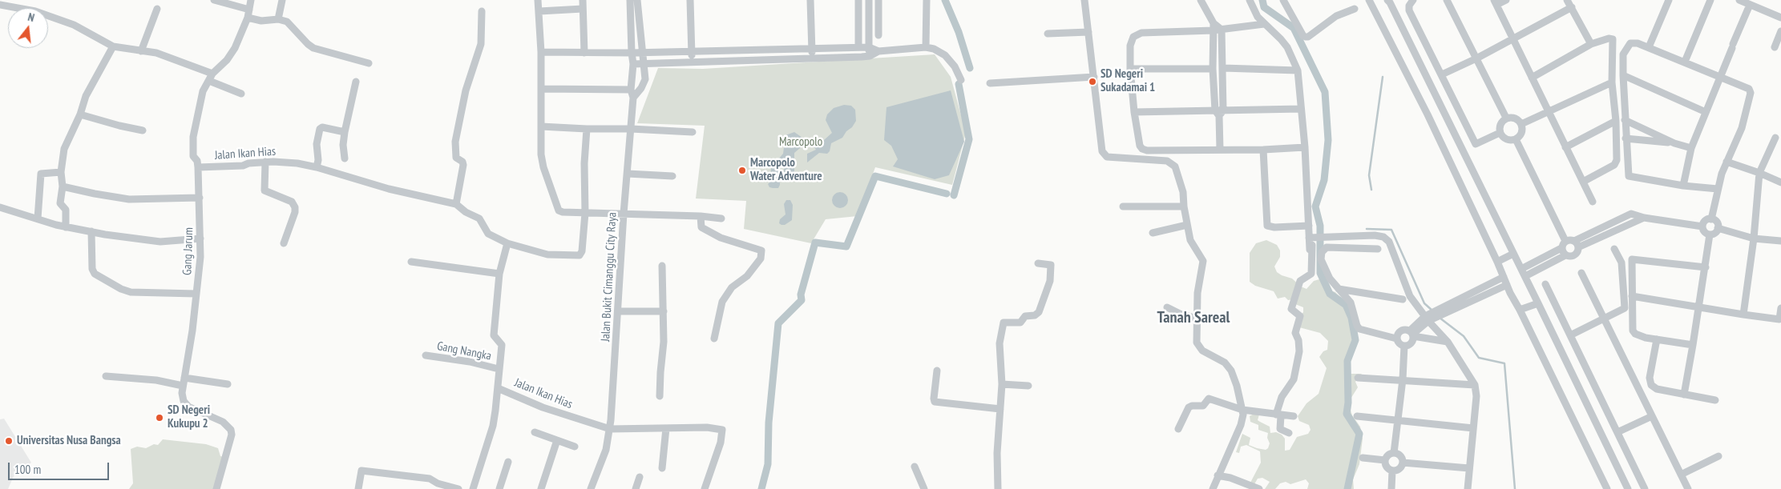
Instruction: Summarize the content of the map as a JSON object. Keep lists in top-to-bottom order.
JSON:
{
  "streets": {
    "street": [
      "Jalan Ikan Hias",
      "Gang Jarum",
      "Jalan Bukit Cimanggu City Raya",
      "Gang Nangka"
    ]
  },
  "crossings": [
    ["Jalan Ikan Hias", "Gang Jarum"],
    ["Jalan Ikan Hias", "Jalan Bukit Cimanggu City Raya"],
    ["Jalan Ikan Hias", "Gang Nangka"]
  ],
  "districts": ["Tanah Sareal"],
  "parks": ["Marcopolo"],
  "places": [
    "SD Negeri Sukadamai 1",
    "Marcopolo Water Adventure",
    "SD Negeri Kukupu 2",
    "Universitas Nusa Bangsa"
  ],
  "scale_bar": "100 m",
  "north": "top"
}
